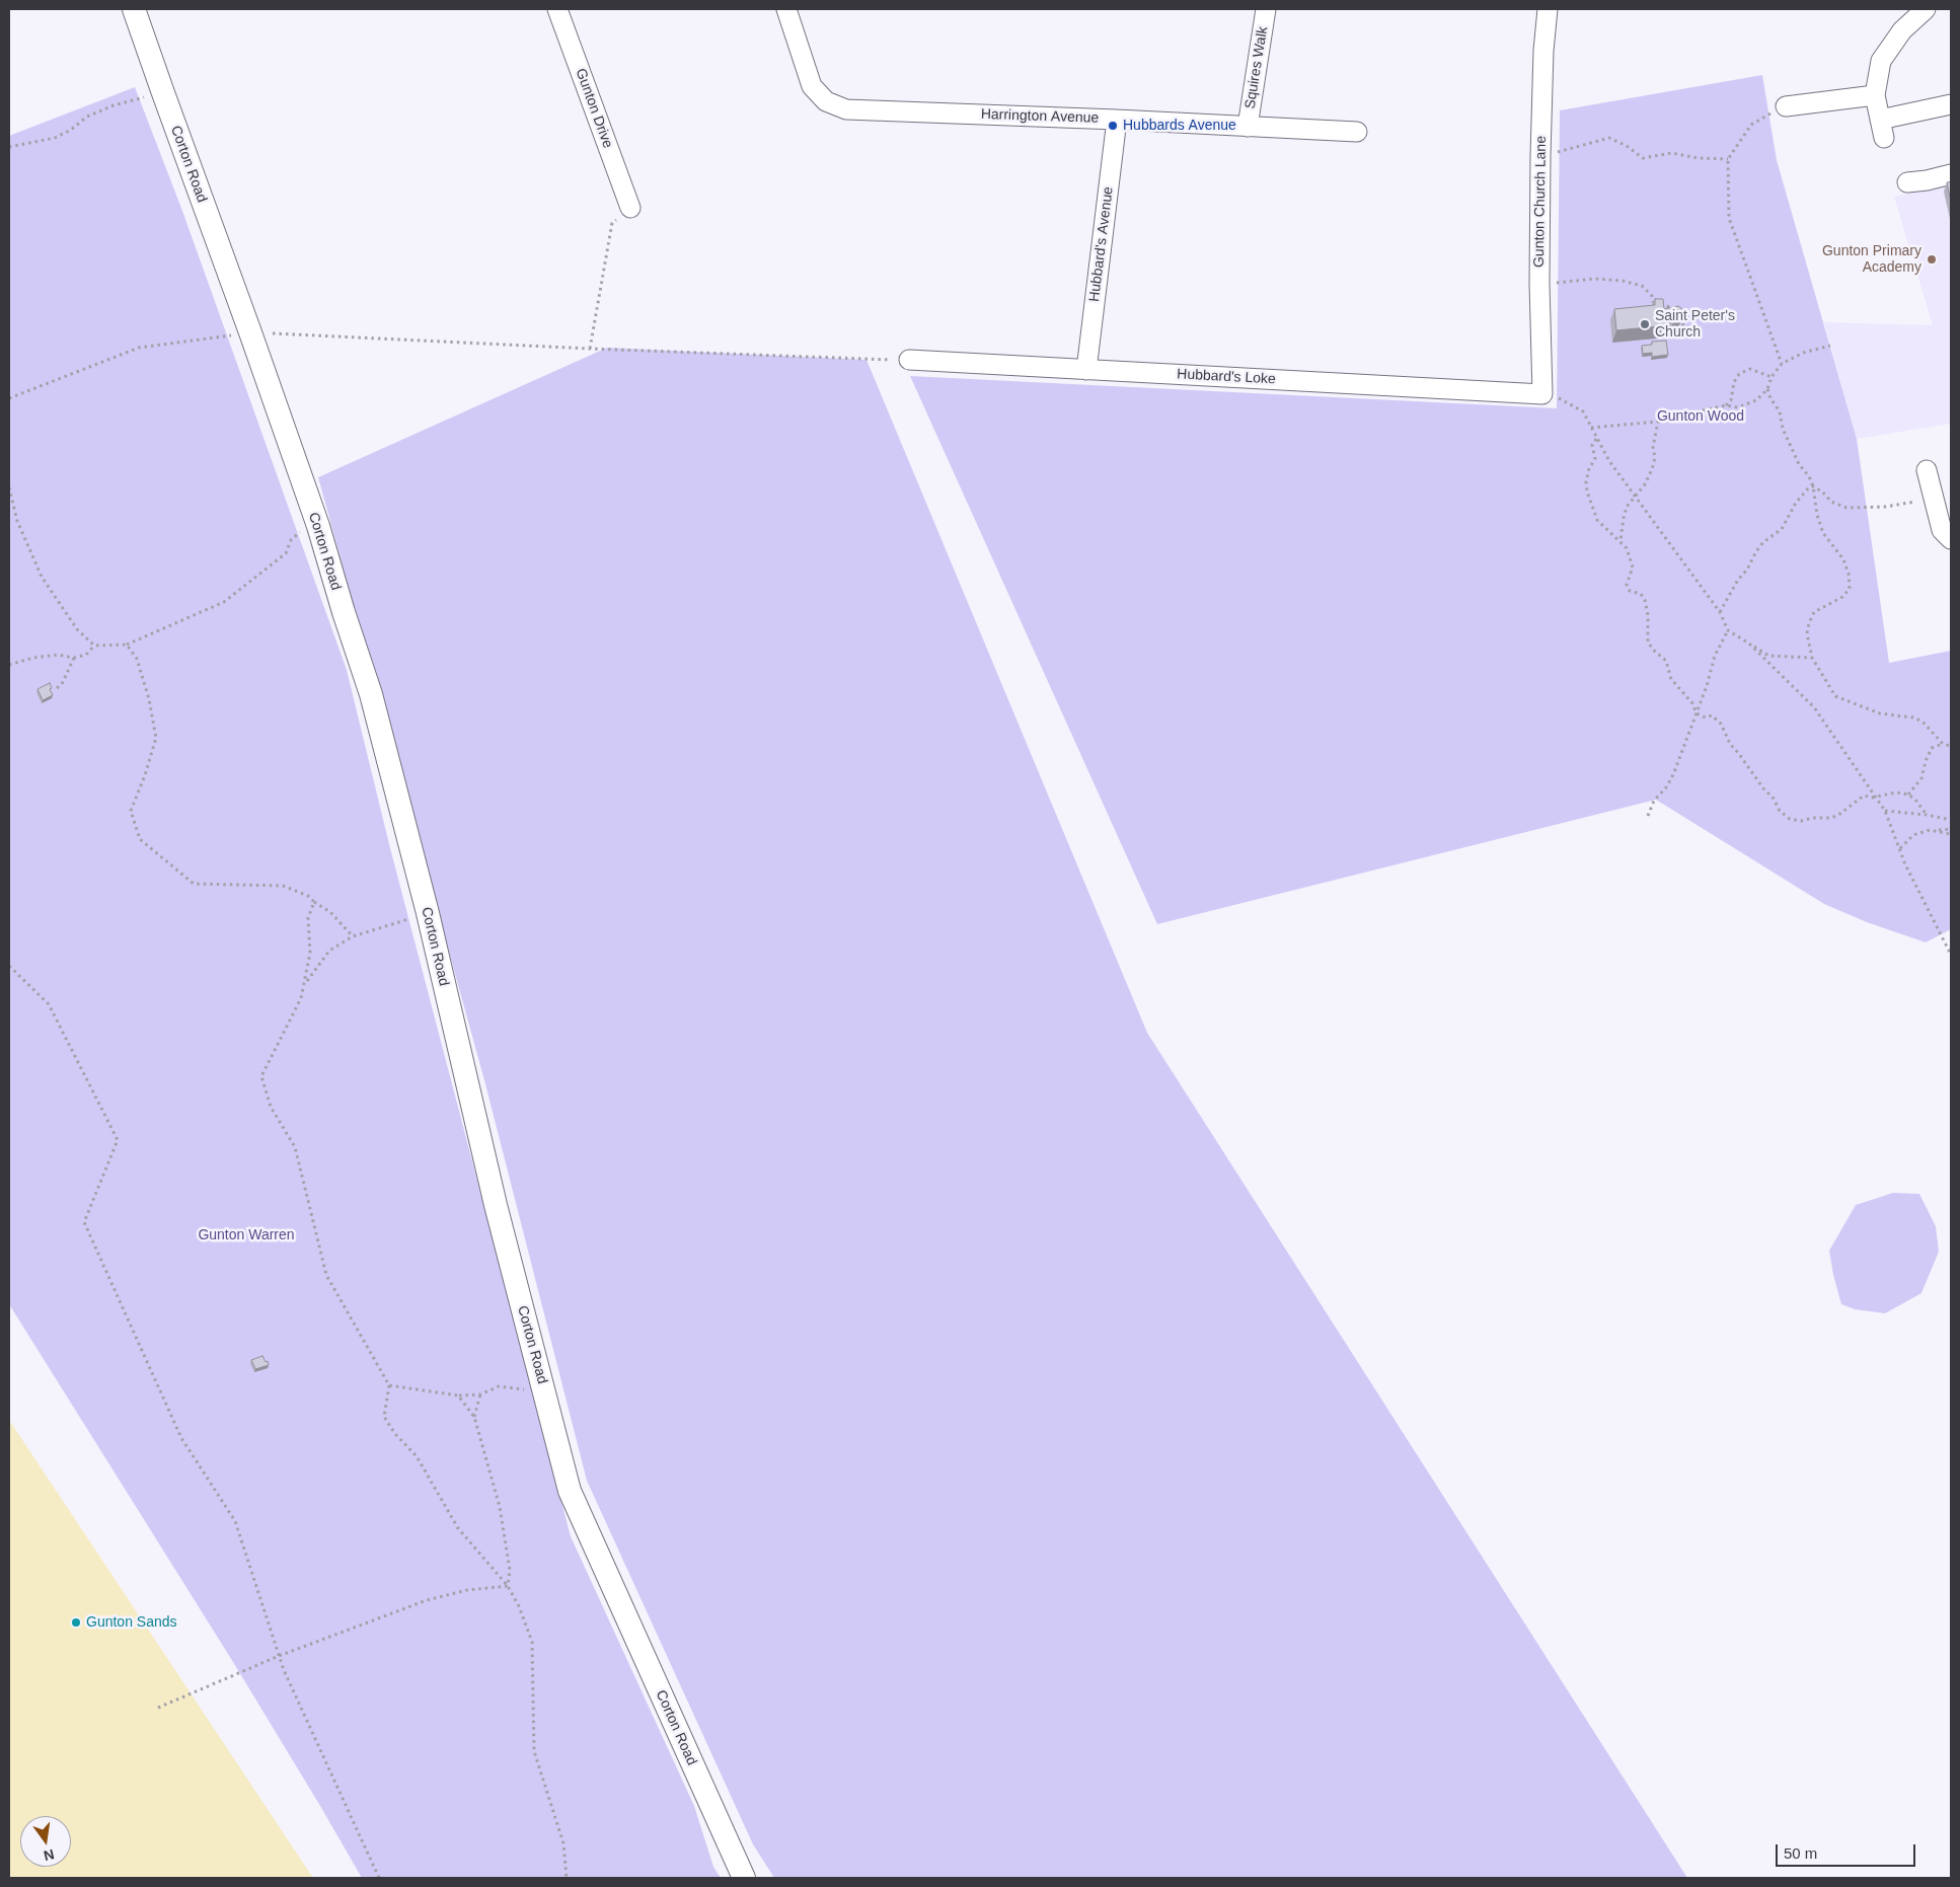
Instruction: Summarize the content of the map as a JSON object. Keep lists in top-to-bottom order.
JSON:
{
  "streets": {
    "main road": ["Corton Road"],
    "street": [
      "Squires Walk",
      "Gunton Drive",
      "Harrington Avenue",
      "Gunton Church Lane",
      "Hubbard's Avenue",
      "Hubbard's Loke"
    ]
  },
  "crossings": [
    ["Squires Walk", "Harrington Avenue"],
    ["Harrington Avenue", "Hubbard's Avenue"],
    ["Gunton Church Lane", "Hubbard's Loke"],
    ["Hubbard's Avenue", "Hubbard's Loke"]
  ],
  "parks": ["Gunton Wood", "Gunton Warren"],
  "places": [
    "Hubbards Avenue",
    "Gunton Primary Academy",
    "Saint Peter's Church",
    "Gunton Sands"
  ],
  "scale_bar": "50 m",
  "north": "bottom"
}
